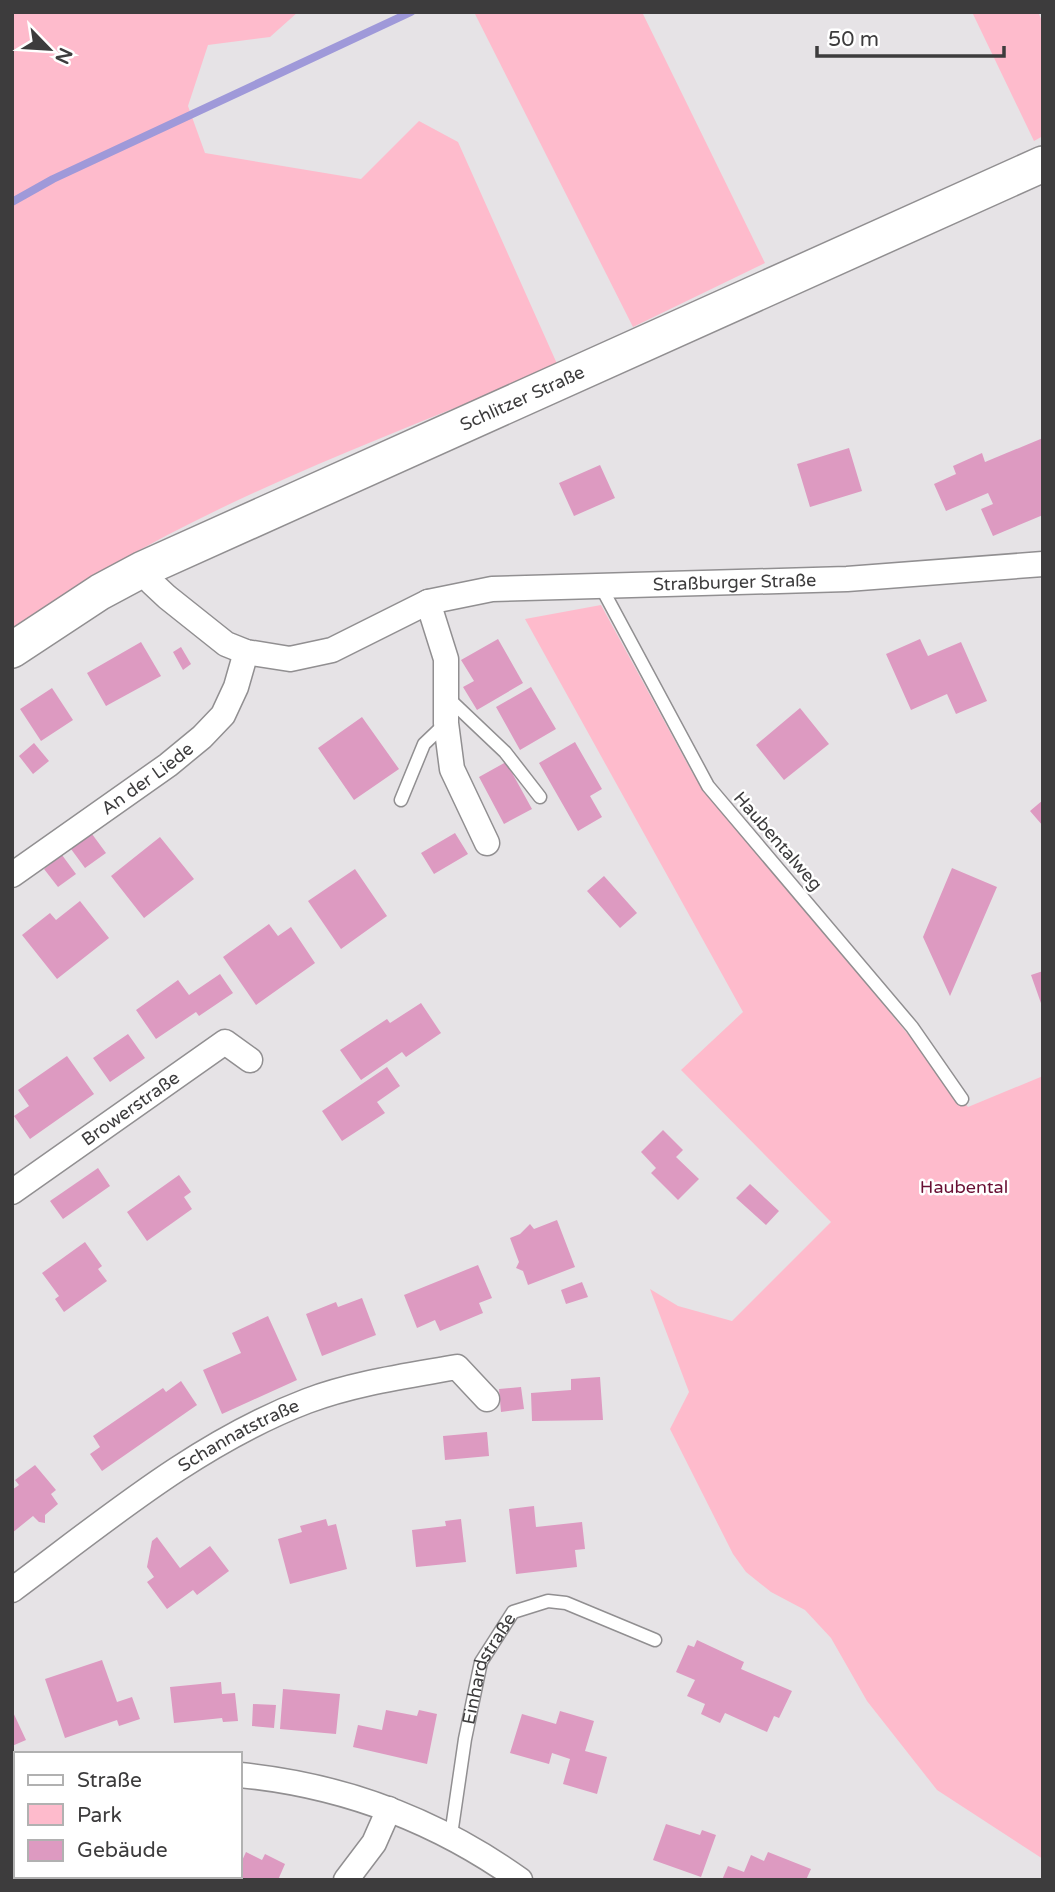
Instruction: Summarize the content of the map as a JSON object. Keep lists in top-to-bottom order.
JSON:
{
  "streets": {
    "main road": ["Schlitzer Straße"],
    "street": [
      "Straßburger Straße",
      "An der Liede",
      "Browerstraße",
      "Schannatstraße"
    ],
    "lane": ["Haubentalweg", "Einhardstraße"]
  },
  "crossings": [
    ["Schlitzer Straße", "Straßburger Straße"],
    ["Straßburger Straße", "An der Liede"],
    ["Straßburger Straße", "Haubentalweg"]
  ],
  "parks": ["Haubental"],
  "legend": ["Straße", "Park", "Gebäude"],
  "scale_bar": "50 m",
  "north": "bottom right"
}
